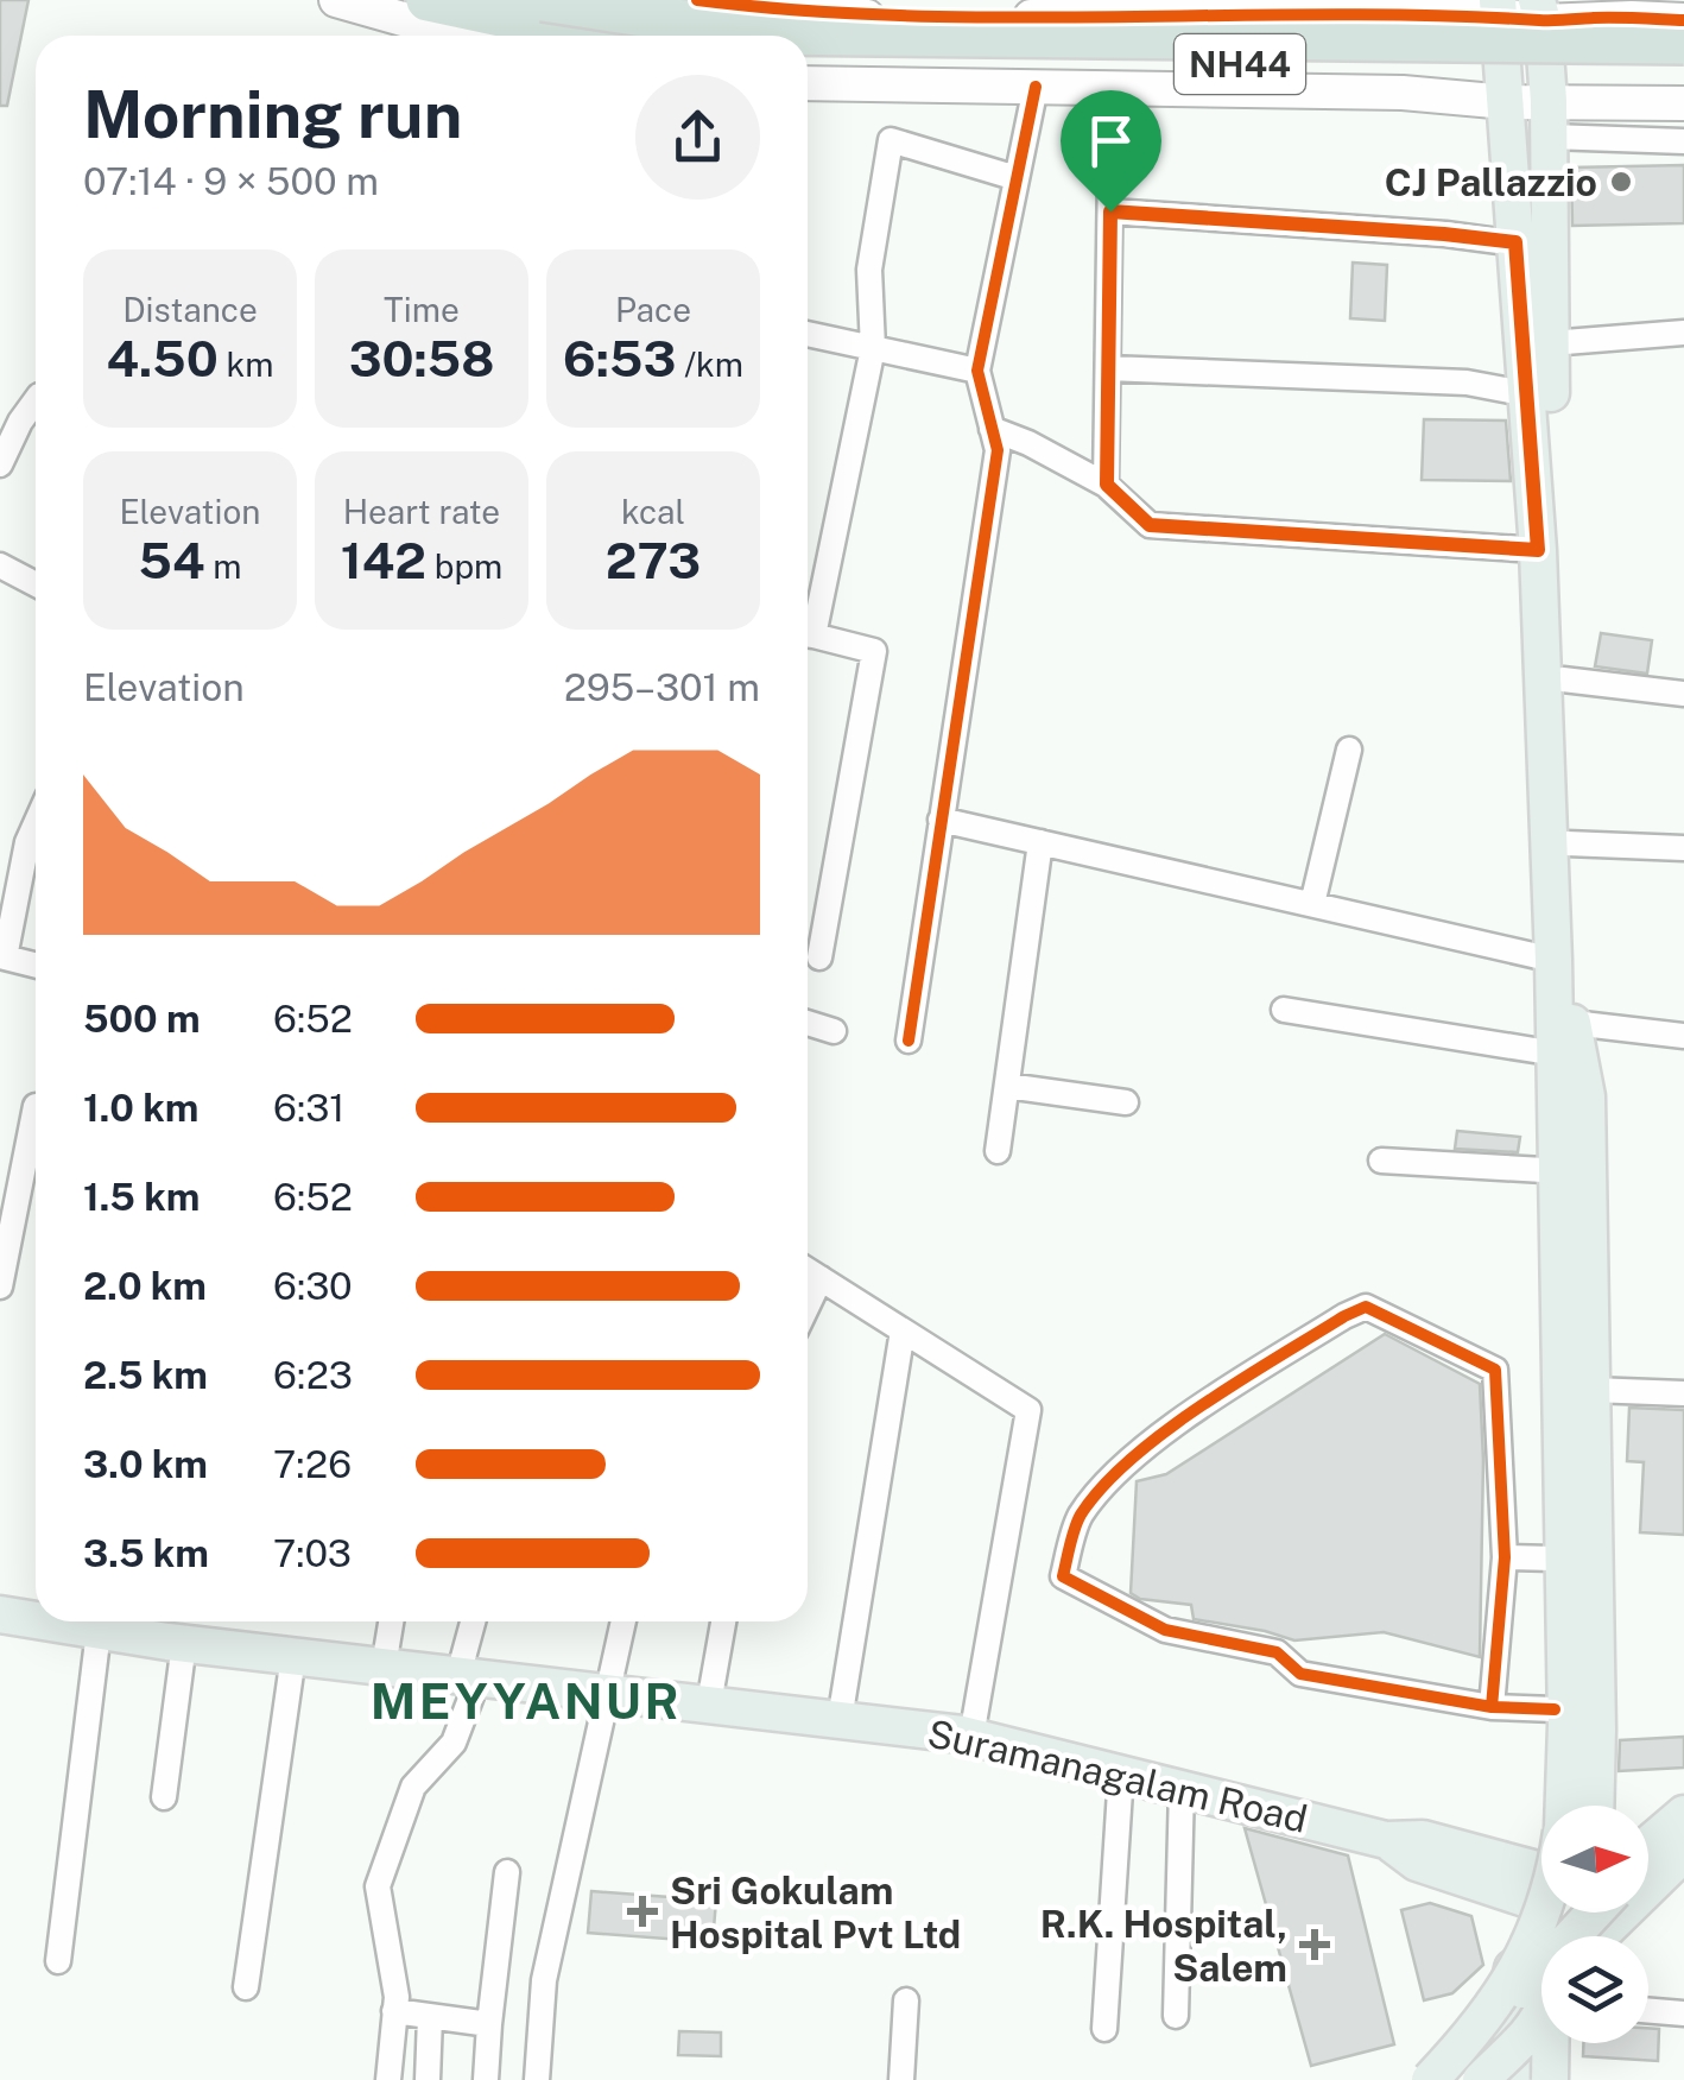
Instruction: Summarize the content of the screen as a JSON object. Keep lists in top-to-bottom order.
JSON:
{
  "streets": {
    "highway": ["NH44"],
    "main road": ["Suramanagalam Road"]
  },
  "districts": ["MEYYANUR"],
  "places": {
    "other": ["CJ Pallazzio"],
    "health": ["Sri Gokulam Hospital Pvt Ltd", "R.K. Hospital, Salem"]
  },
  "north": "right",
  "page": {
    "heading": ["Morning run", "07:14 · 9 × 500 m"],
    "stats": [
      ["Distance", "4.50 km"],
      ["Time", "30:58"],
      ["Pace", "6:53 /km"],
      ["Elevation", "54 m"],
      ["Heart rate", "142 bpm"],
      ["kcal", "273"]
    ],
    "chart": ["Elevation", "295–301 m"],
    "list": [
      {
        "name": "500 m",
        "note": "6:52"
      },
      {
        "name": "1.0 km",
        "note": "6:31"
      },
      {
        "name": "1.5 km",
        "note": "6:52"
      },
      {
        "name": "2.0 km",
        "note": "6:30"
      },
      {
        "name": "2.5 km",
        "note": "6:23"
      },
      {
        "name": "3.0 km",
        "note": "7:26"
      },
      {
        "name": "3.5 km",
        "note": "7:03"
      }
    ]
  }
}
